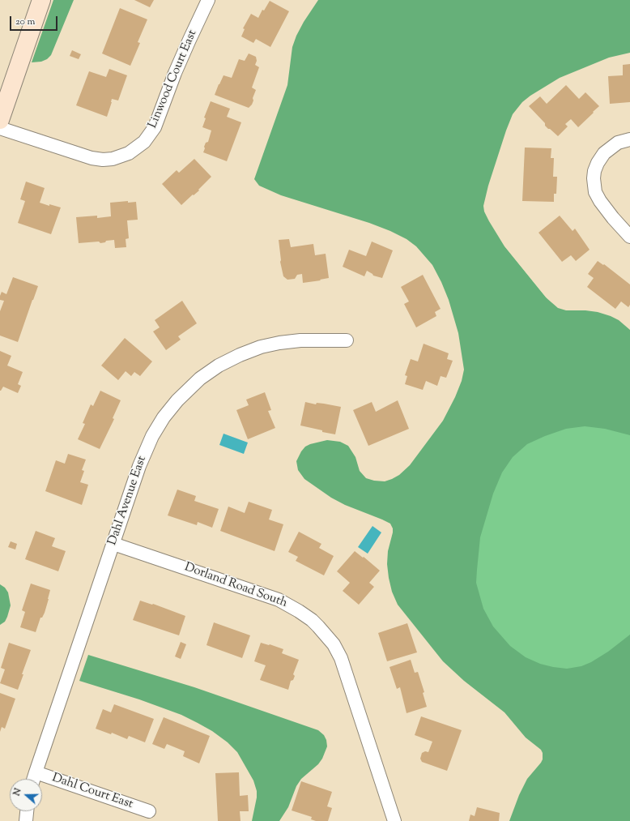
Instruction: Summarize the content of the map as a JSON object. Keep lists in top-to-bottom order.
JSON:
{
  "streets": {
    "street": [
      "Linwood Court East",
      "Dahl Avenue East",
      "Dorland Road South",
      "Dahl Court East"
    ]
  },
  "crossings": [
    ["Dahl Avenue East", "Dorland Road South"],
    ["Dahl Avenue East", "Dahl Court East"]
  ],
  "scale_bar": "20 m",
  "north": "left"
}
